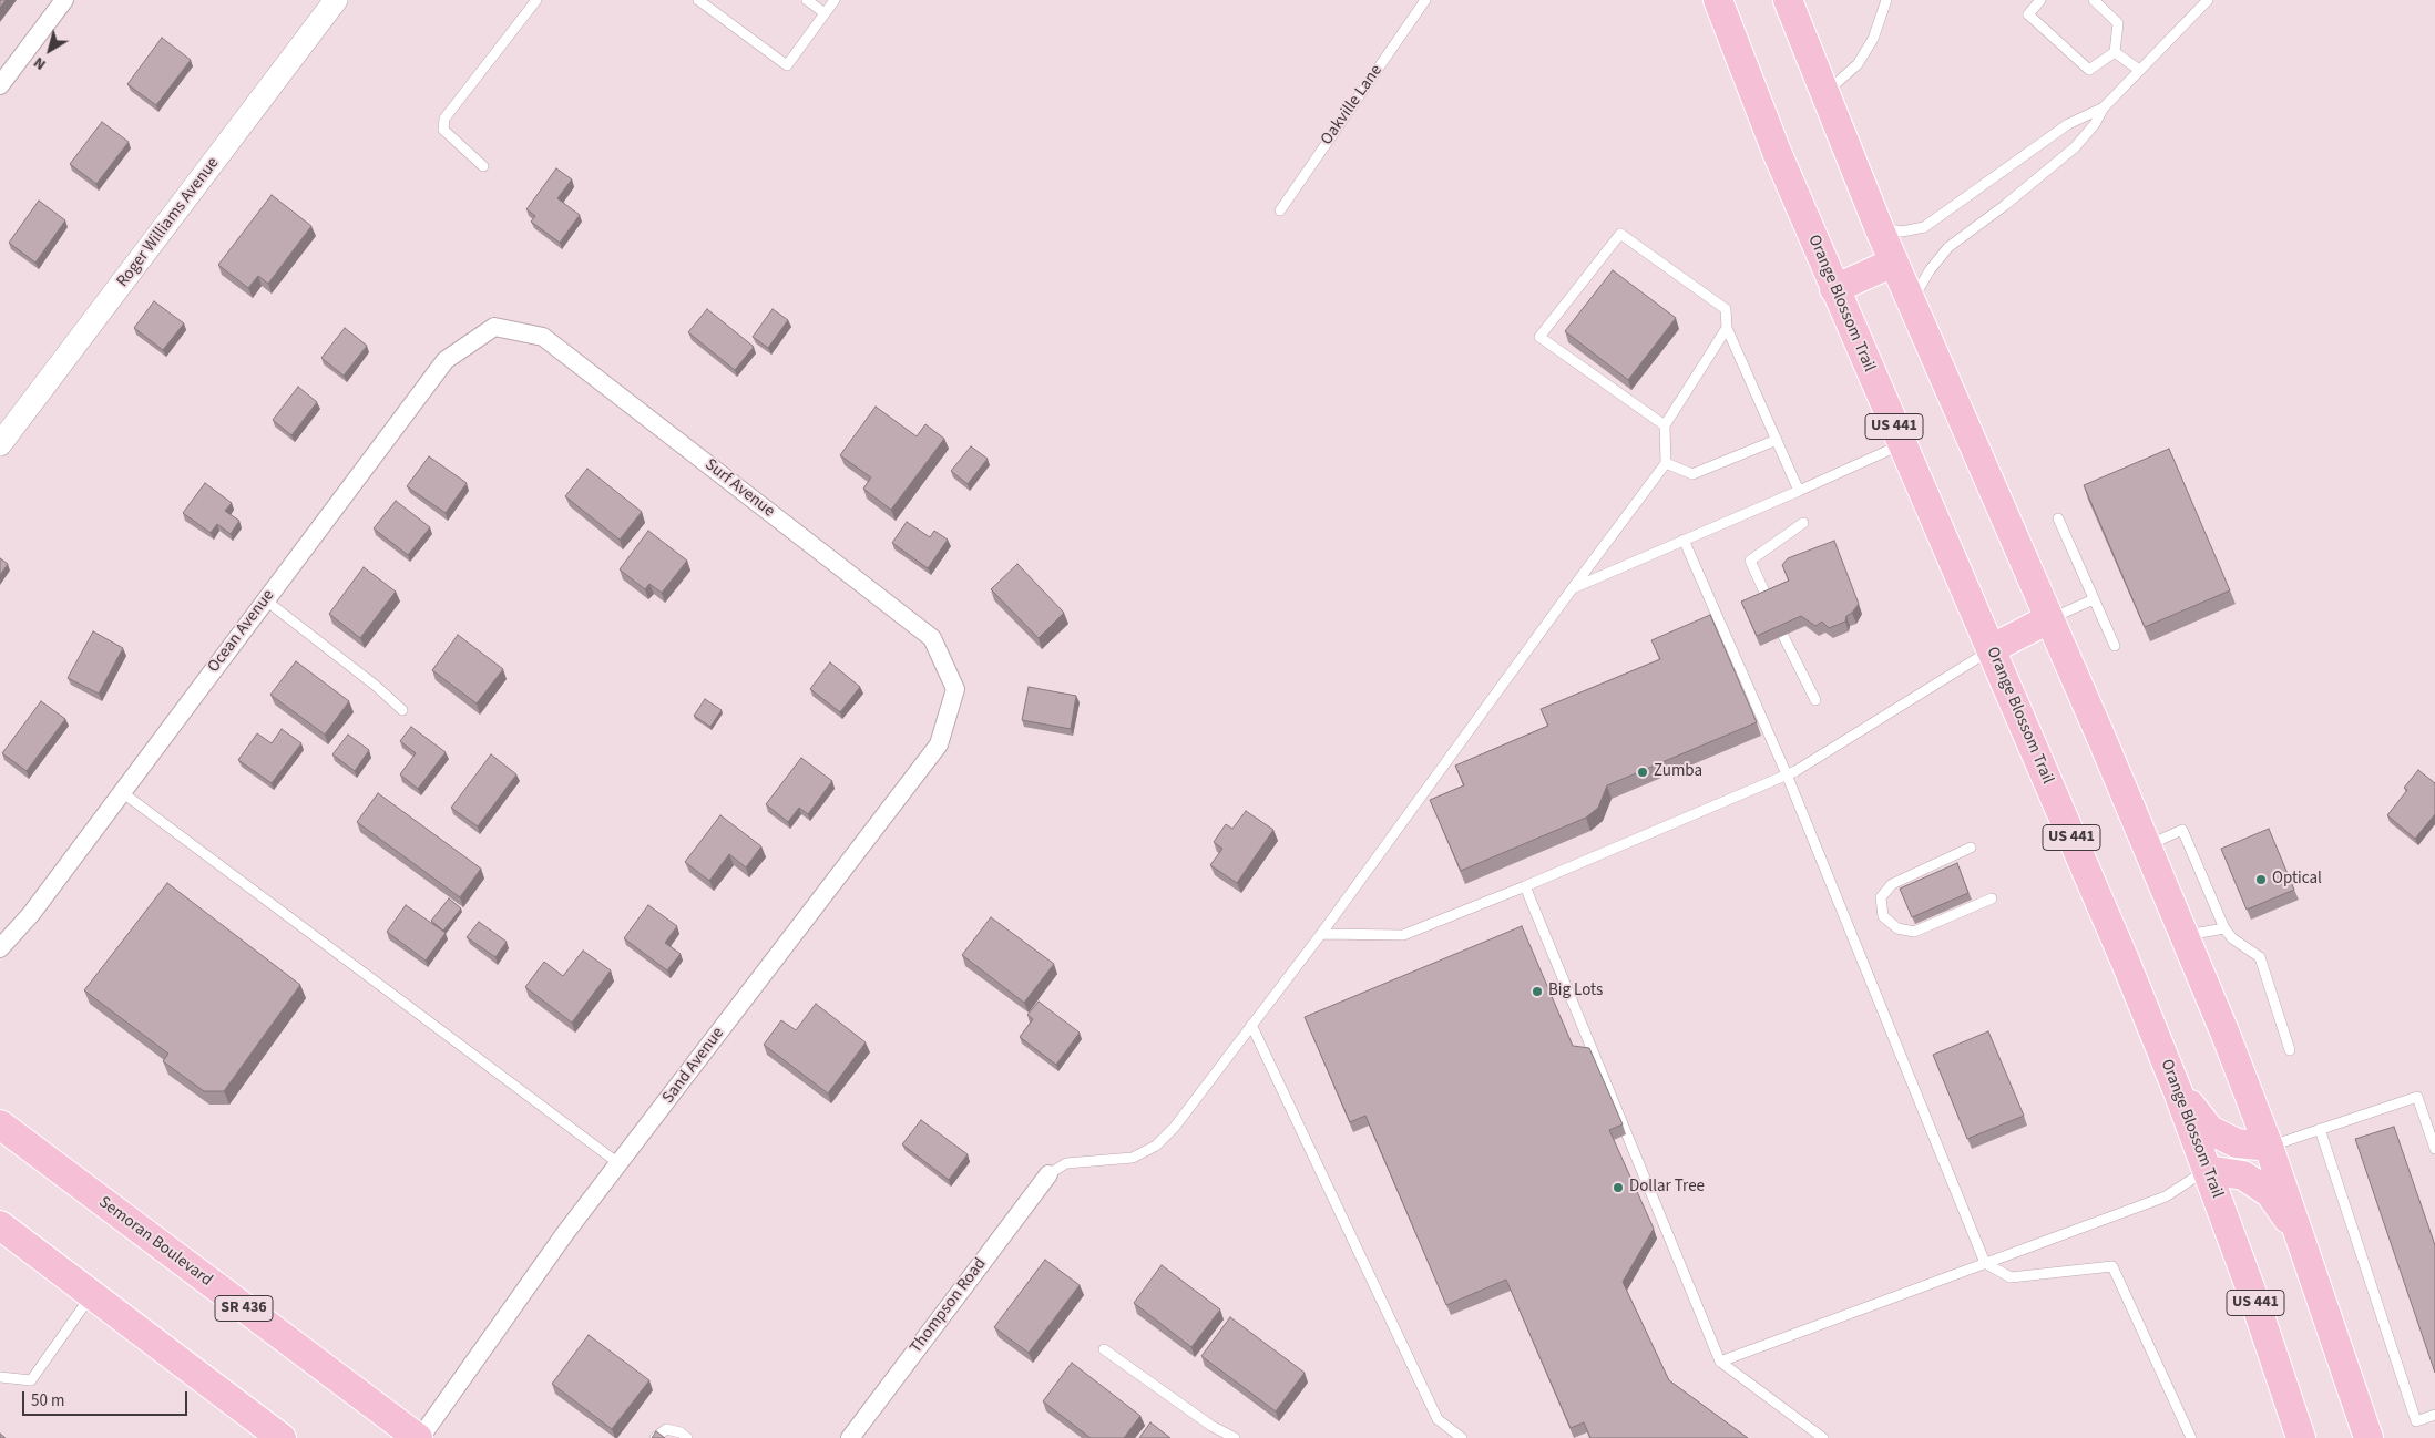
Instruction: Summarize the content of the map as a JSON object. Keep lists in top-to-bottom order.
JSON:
{
  "streets": {
    "main road": [
      "Orange Blossom Trail",
      "US 441",
      "Semoran Boulevard",
      "SR 436"
    ],
    "street": [
      "Roger Williams Avenue",
      "Surf Avenue",
      "Ocean Avenue",
      "Sand Avenue",
      "Thompson Road"
    ],
    "lane": ["Oakville Lane"]
  },
  "crossings": [
    ["Surf Avenue", "Ocean Avenue"],
    ["Surf Avenue", "Sand Avenue"],
    ["Sand Avenue", "Semoran Boulevard"]
  ],
  "places": [
    "Zumba",
    "Optical",
    "Big Lots",
    "Dollar Tree"
  ],
  "scale_bar": "50 m",
  "north": "bottom left"
}
